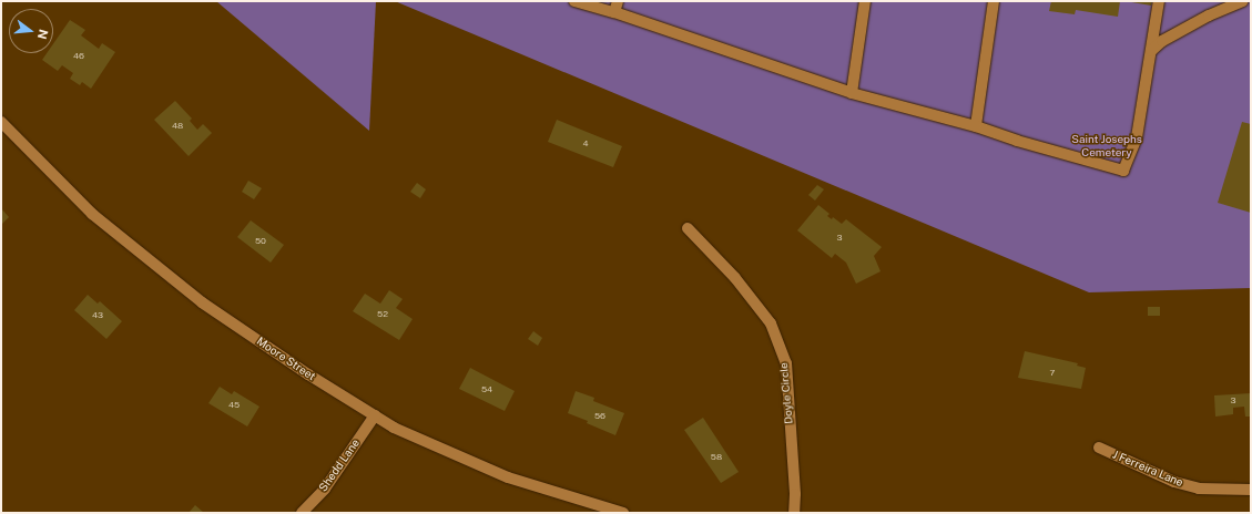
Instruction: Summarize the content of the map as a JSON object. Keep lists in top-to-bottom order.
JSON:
{
  "streets": {
    "street": [
      "Moore Street",
      "Doyle Circle",
      "Shedd Lane",
      "J Ferreira Lane"
    ]
  },
  "crossings": [
    ["Moore Street", "Shedd Lane"]
  ],
  "parks": ["Saint Josephs Cemetery"],
  "house_numbers": [
    "46",
    "48",
    "4",
    "3",
    "50",
    "52",
    "43",
    "7",
    "54",
    "3",
    "45",
    "56",
    "58"
  ],
  "north": "right"
}
